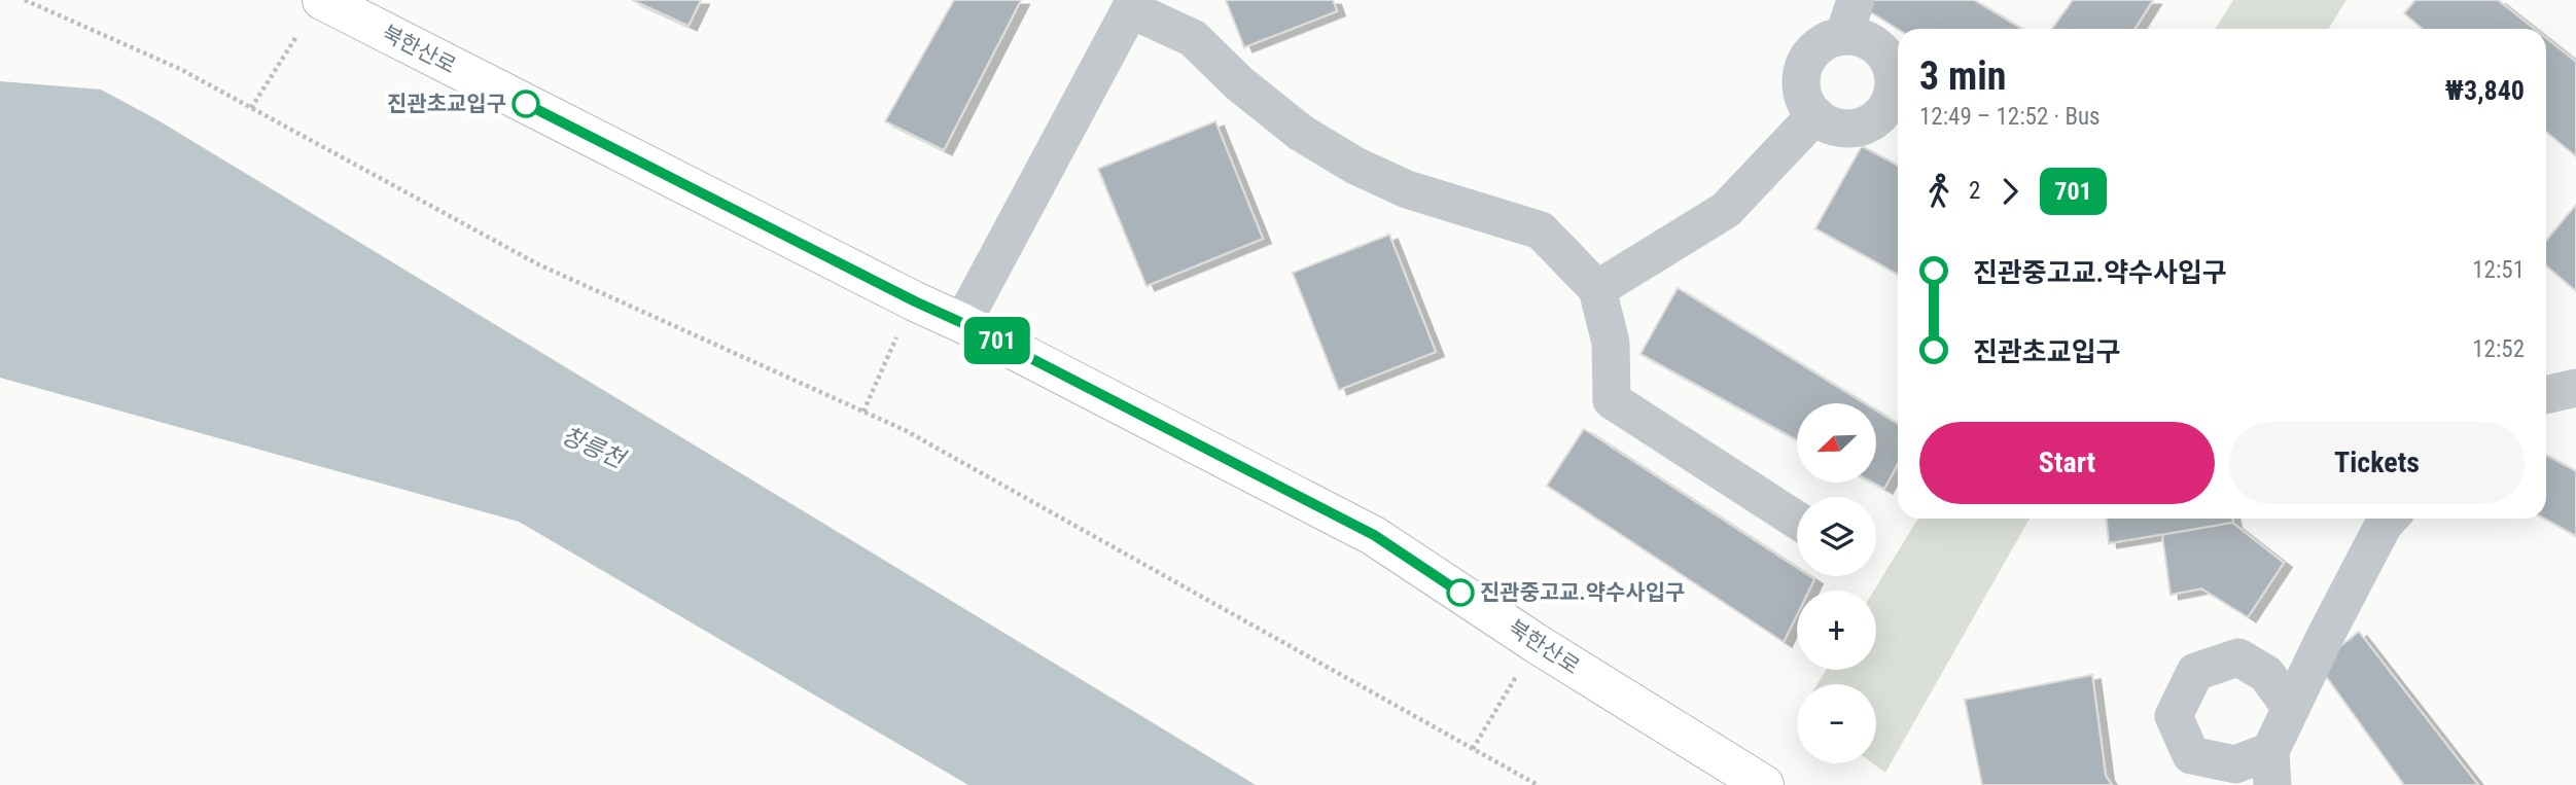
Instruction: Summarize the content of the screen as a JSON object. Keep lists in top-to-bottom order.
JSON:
{
  "streets": {
    "main road": ["북한산로"]
  },
  "water": ["창릉천"],
  "places": ["진관초교입구", "진관중고교.약수사입구"],
  "lines": ["bus line 701"],
  "north": "bottom left",
  "page": {
    "on_map": "701",
    "heading": ["3 min", "12:49 – 12:52 · Bus", "₩3,840"],
    "legs": ["2", "701"],
    "list": [
      {
        "name": "진관중고교.약수사입구",
        "value": "12:51"
      },
      {
        "name": "진관초교입구",
        "value": "12:52"
      }
    ],
    "map_buttons": ["+", "−"],
    "buttons": ["Start", "Tickets"]
  }
}
